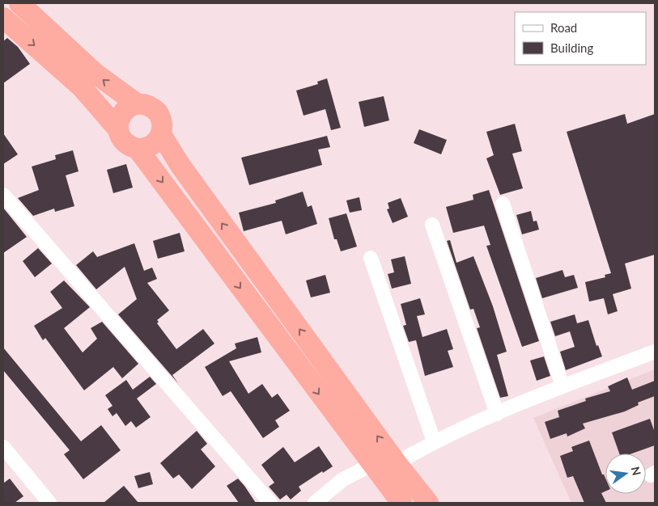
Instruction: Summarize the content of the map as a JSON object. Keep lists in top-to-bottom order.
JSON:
{
  "legend": ["Road", "Building"],
  "north": "right"
}
